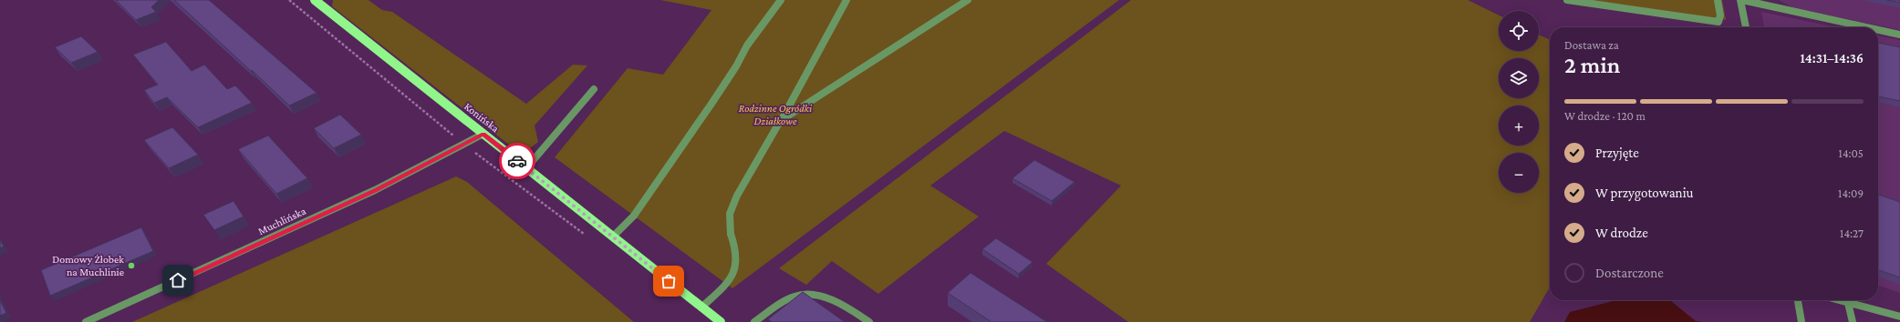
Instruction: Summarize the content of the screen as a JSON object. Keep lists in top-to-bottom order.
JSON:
{
  "streets": {
    "main road": ["Konińska"],
    "street": ["Muchlińska"]
  },
  "crossings": [
    ["Konińska", "Muchlińska"]
  ],
  "parks": ["Rodzinne Ogródki Działkowe"],
  "places": ["Domowy Żłobek na Muchlinie"],
  "page": {
    "map_buttons": ["+", "−"],
    "heading": ["2 min", "Dostawa za", "14:31–14:36"],
    "bar": "W drodze · 120 m",
    "list": [
      ["Przyjęte", "14:05"],
      ["W przygotowaniu", "14:09"],
      ["W drodze", "14:27"],
      "Dostarczone"
    ]
  }
}
